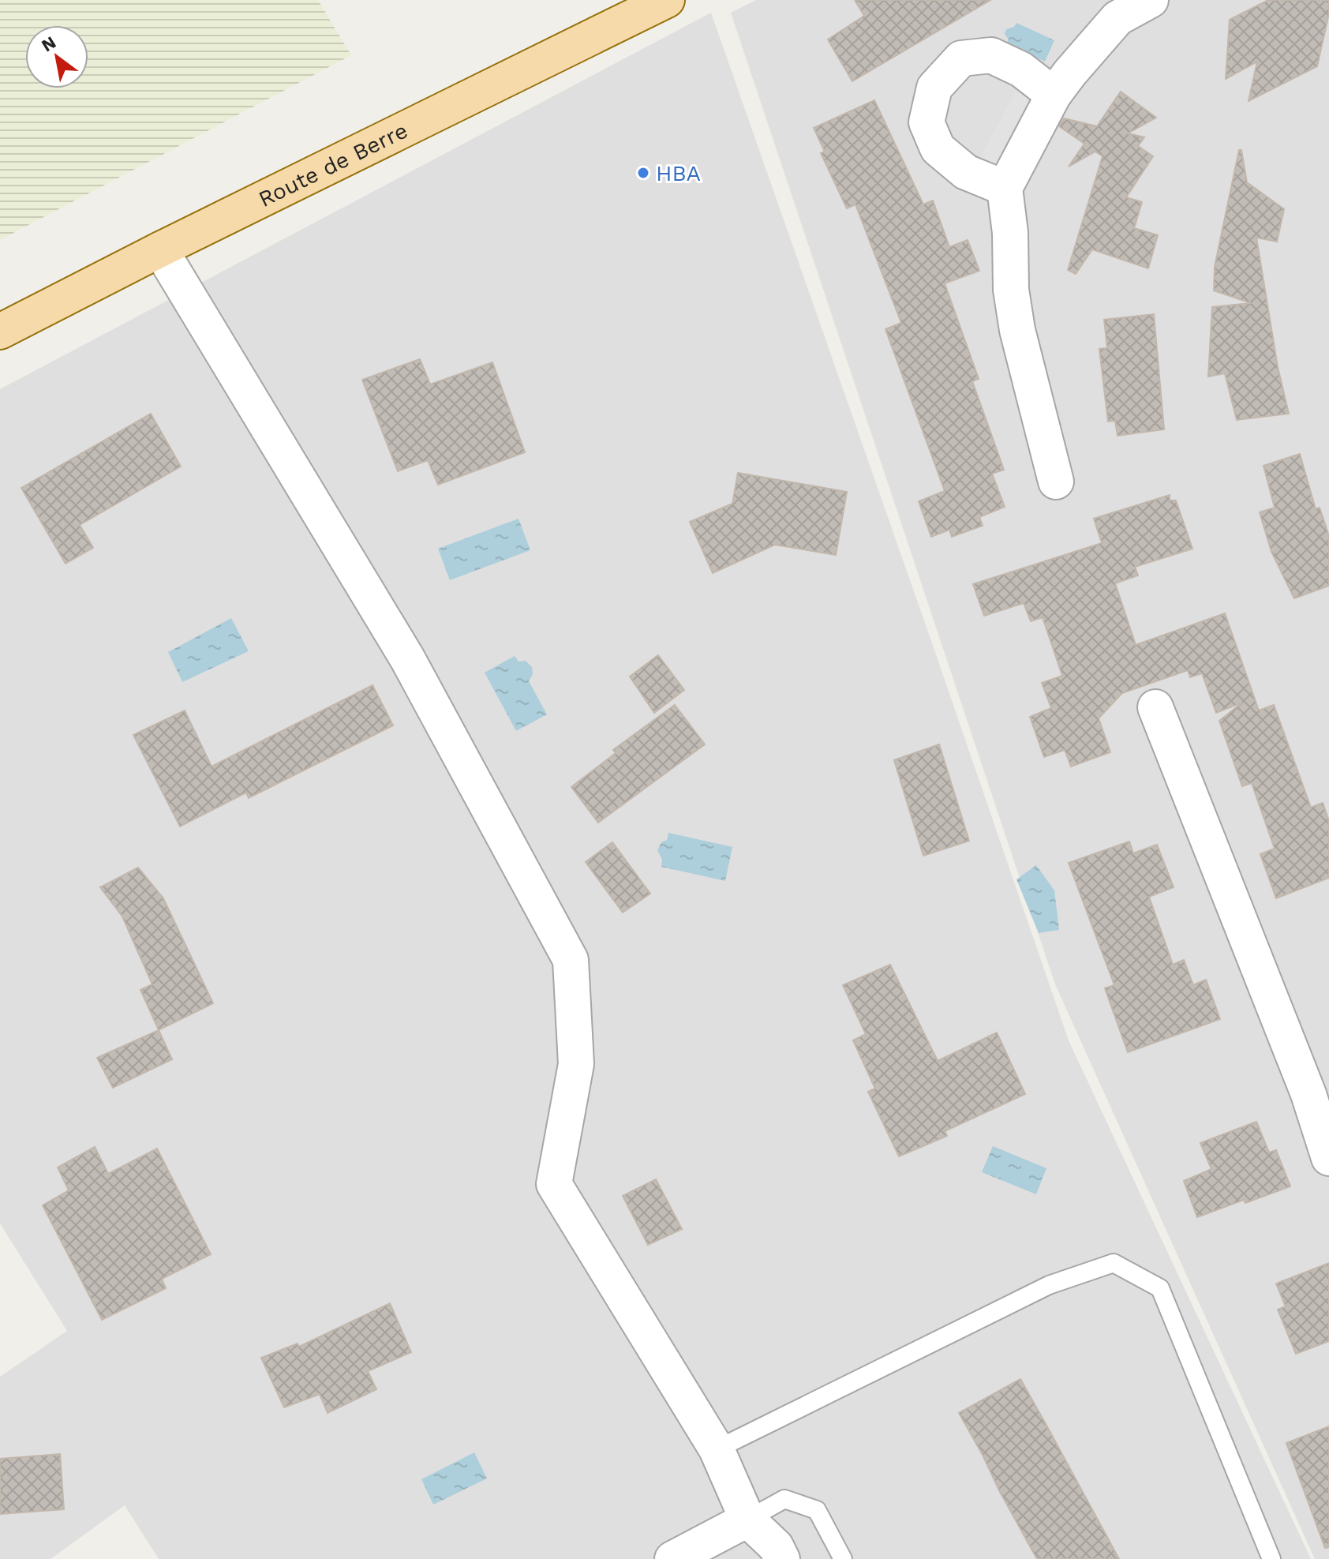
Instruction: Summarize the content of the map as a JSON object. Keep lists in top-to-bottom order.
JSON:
{
  "streets": {
    "main road": ["Route de Berre"]
  },
  "places": ["HBA"],
  "north": "top left"
}
